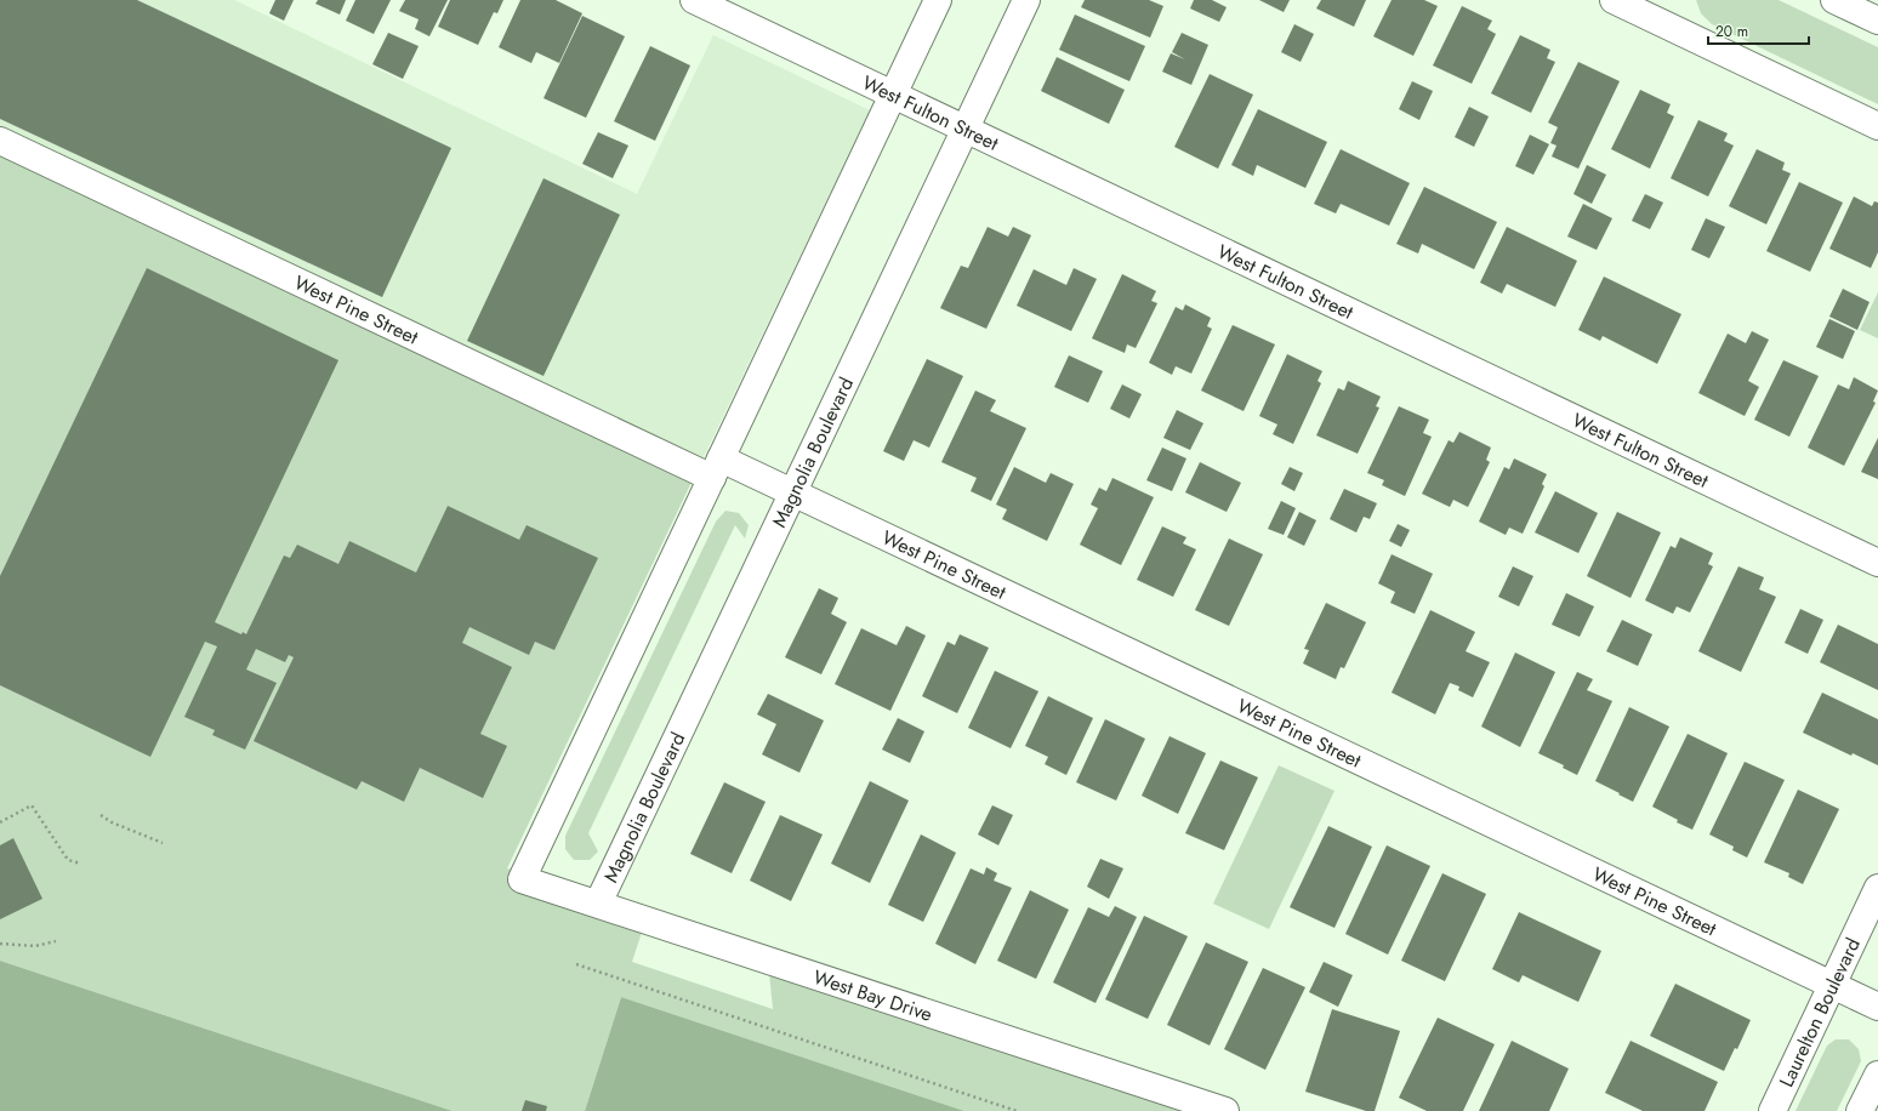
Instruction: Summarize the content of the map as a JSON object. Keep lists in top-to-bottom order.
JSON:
{
  "streets": {
    "street": [
      "West Fulton Street",
      "West Pine Street",
      "Magnolia Boulevard",
      "West Bay Drive",
      "Laurelton Boulevard"
    ]
  },
  "crossings": [
    ["West Fulton Street", "Magnolia Boulevard"],
    ["West Pine Street", "Magnolia Boulevard"],
    ["West Pine Street", "West Bay Drive"],
    ["West Pine Street", "Laurelton Boulevard"],
    ["Magnolia Boulevard", "West Bay Drive"]
  ],
  "scale_bar": "20 m"
}
